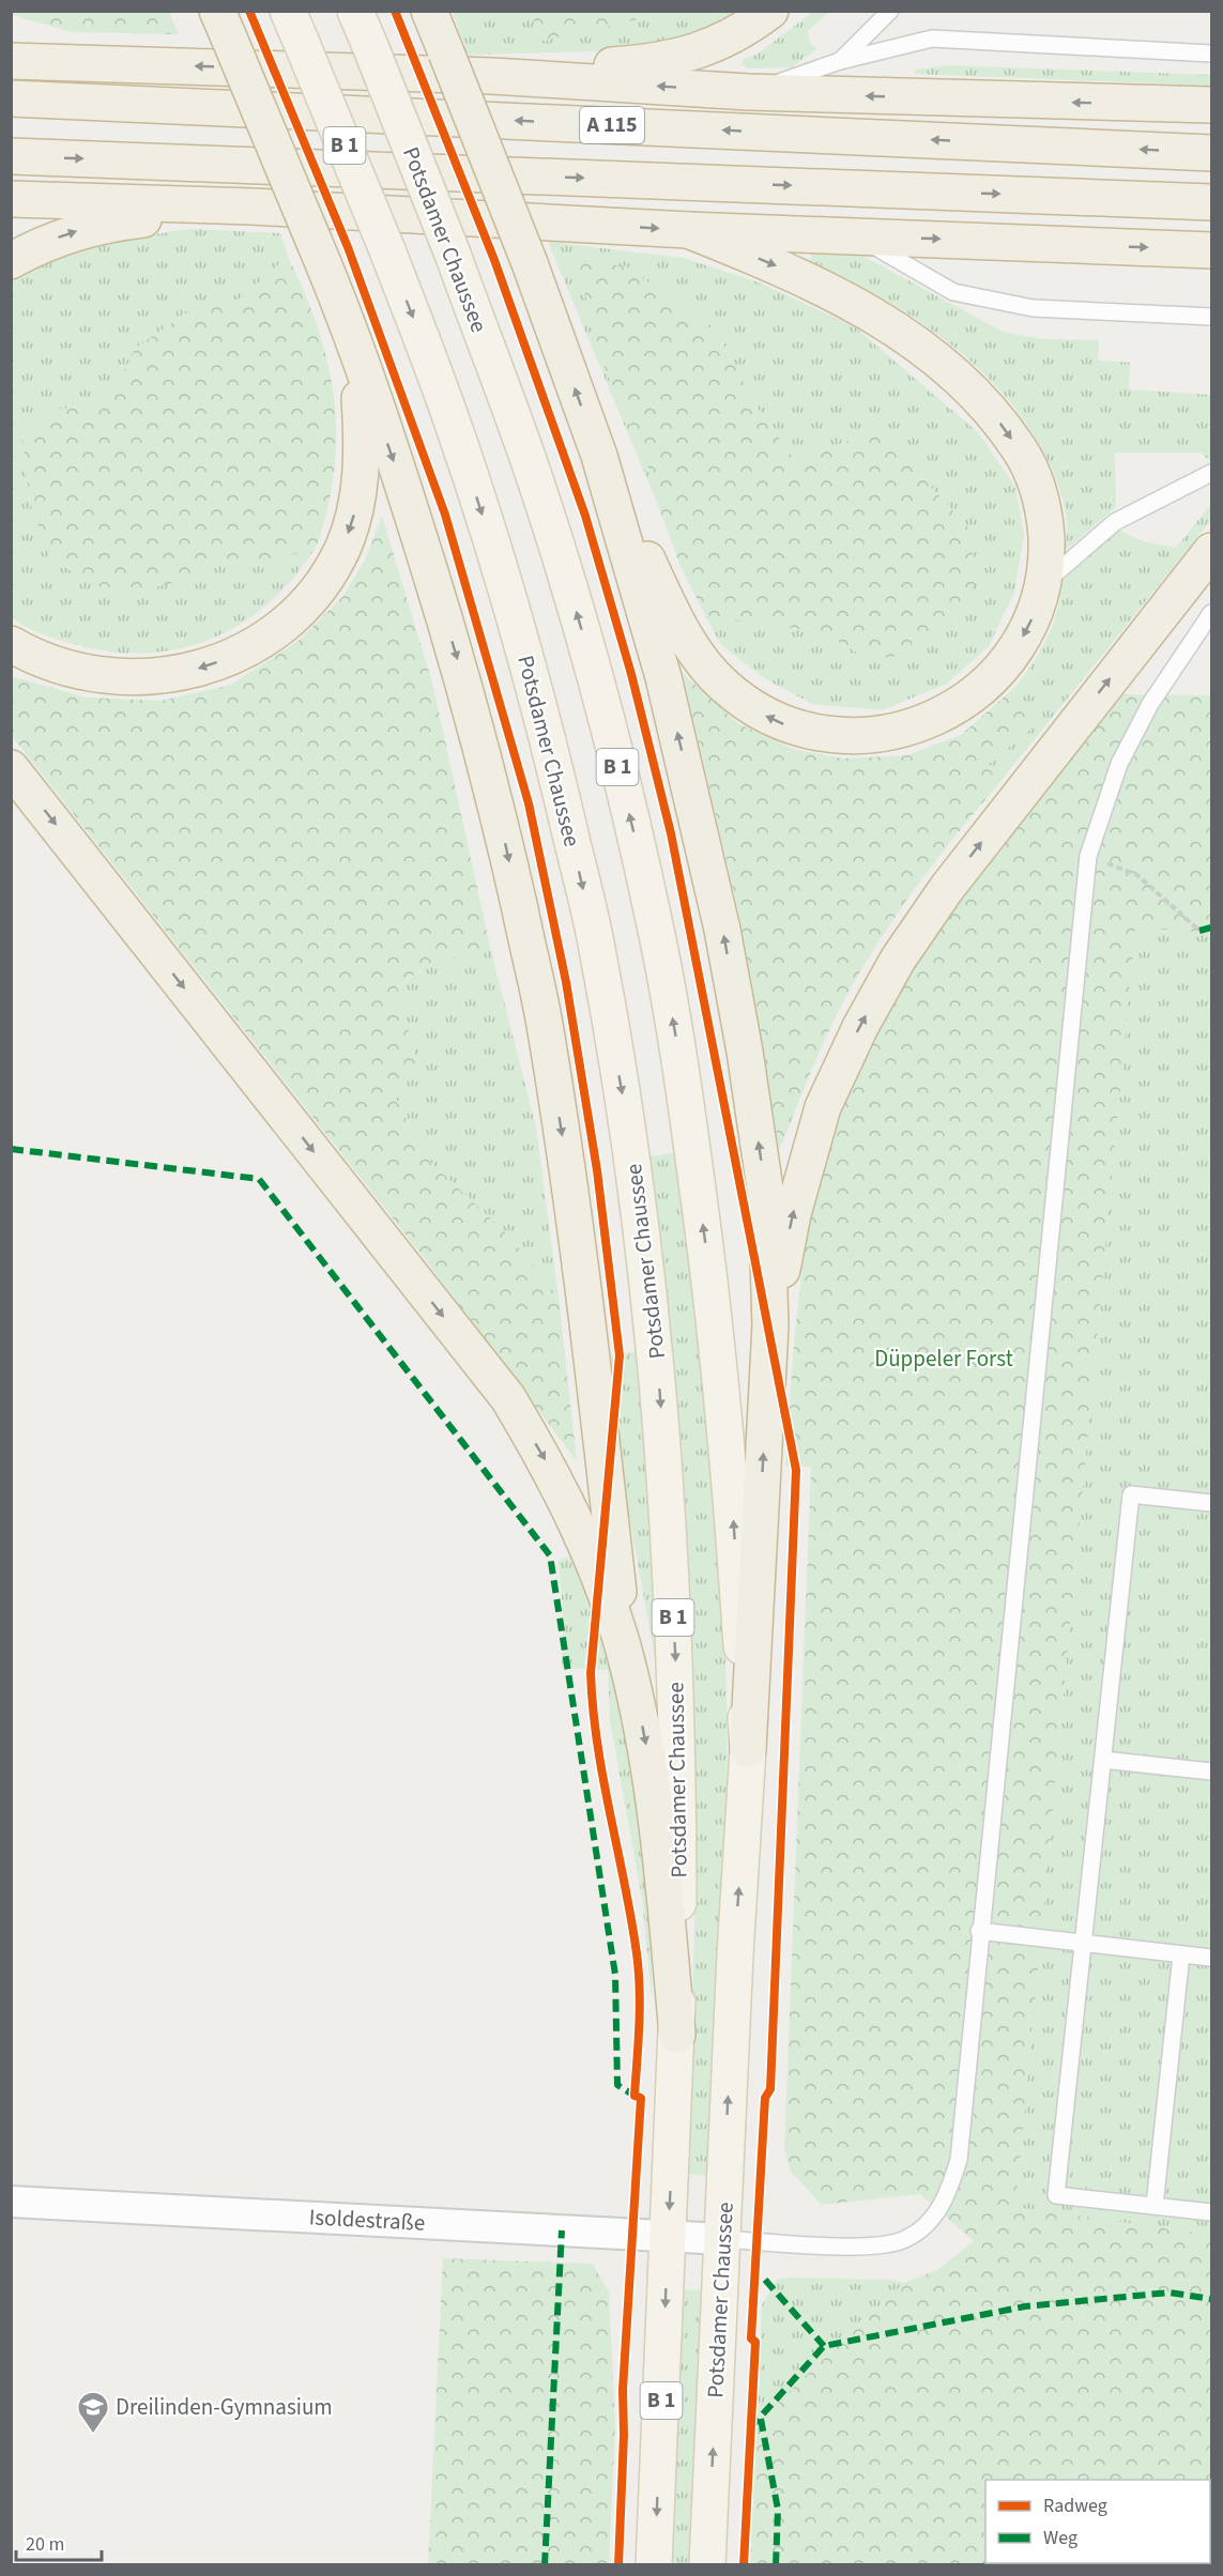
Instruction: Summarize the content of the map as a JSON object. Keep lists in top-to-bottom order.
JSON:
{
  "streets": {
    "highway": ["A 115"],
    "main road": ["B 1", "Potsdamer Chaussee"],
    "street": ["Isoldestraße"]
  },
  "crossings": [
    ["Potsdamer Chaussee", "Isoldestraße"]
  ],
  "parks": ["Düppeler Forst"],
  "places": {
    "school or university": ["Dreilinden-Gymnasium"]
  },
  "legend": ["Radweg", "Weg"],
  "scale_bar": "20 m"
}
